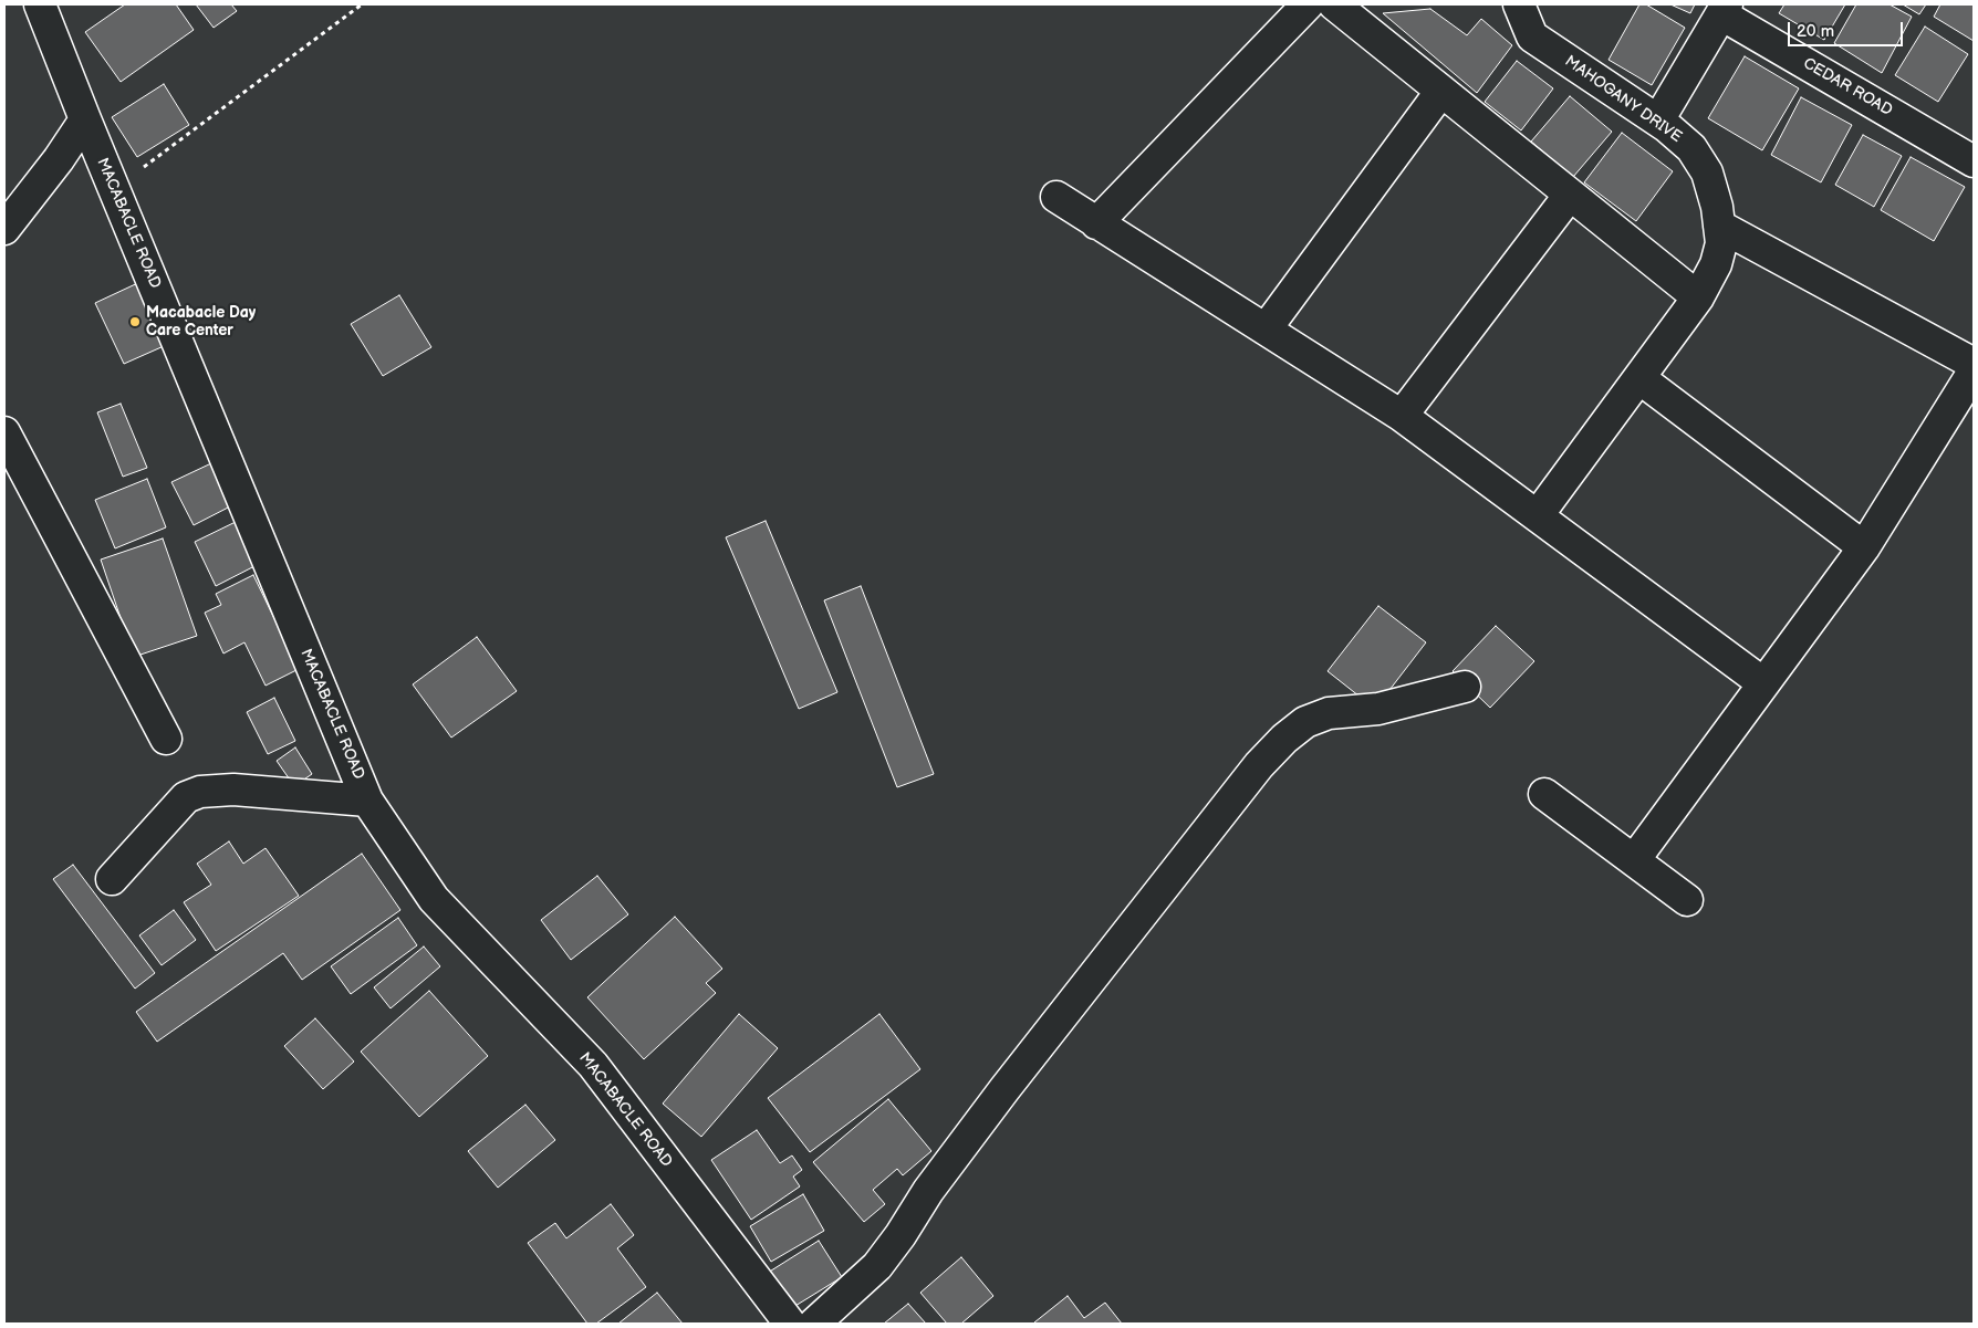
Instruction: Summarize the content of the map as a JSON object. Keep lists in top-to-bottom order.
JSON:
{
  "streets": {
    "street": ["CEDAR ROAD", "MAHOGANY DRIVE", "MACABACLE ROAD"]
  },
  "crossings": [
    ["CEDAR ROAD", "MAHOGANY DRIVE"]
  ],
  "places": ["Macabacle Day Care Center"],
  "scale_bar": "20 m"
}
